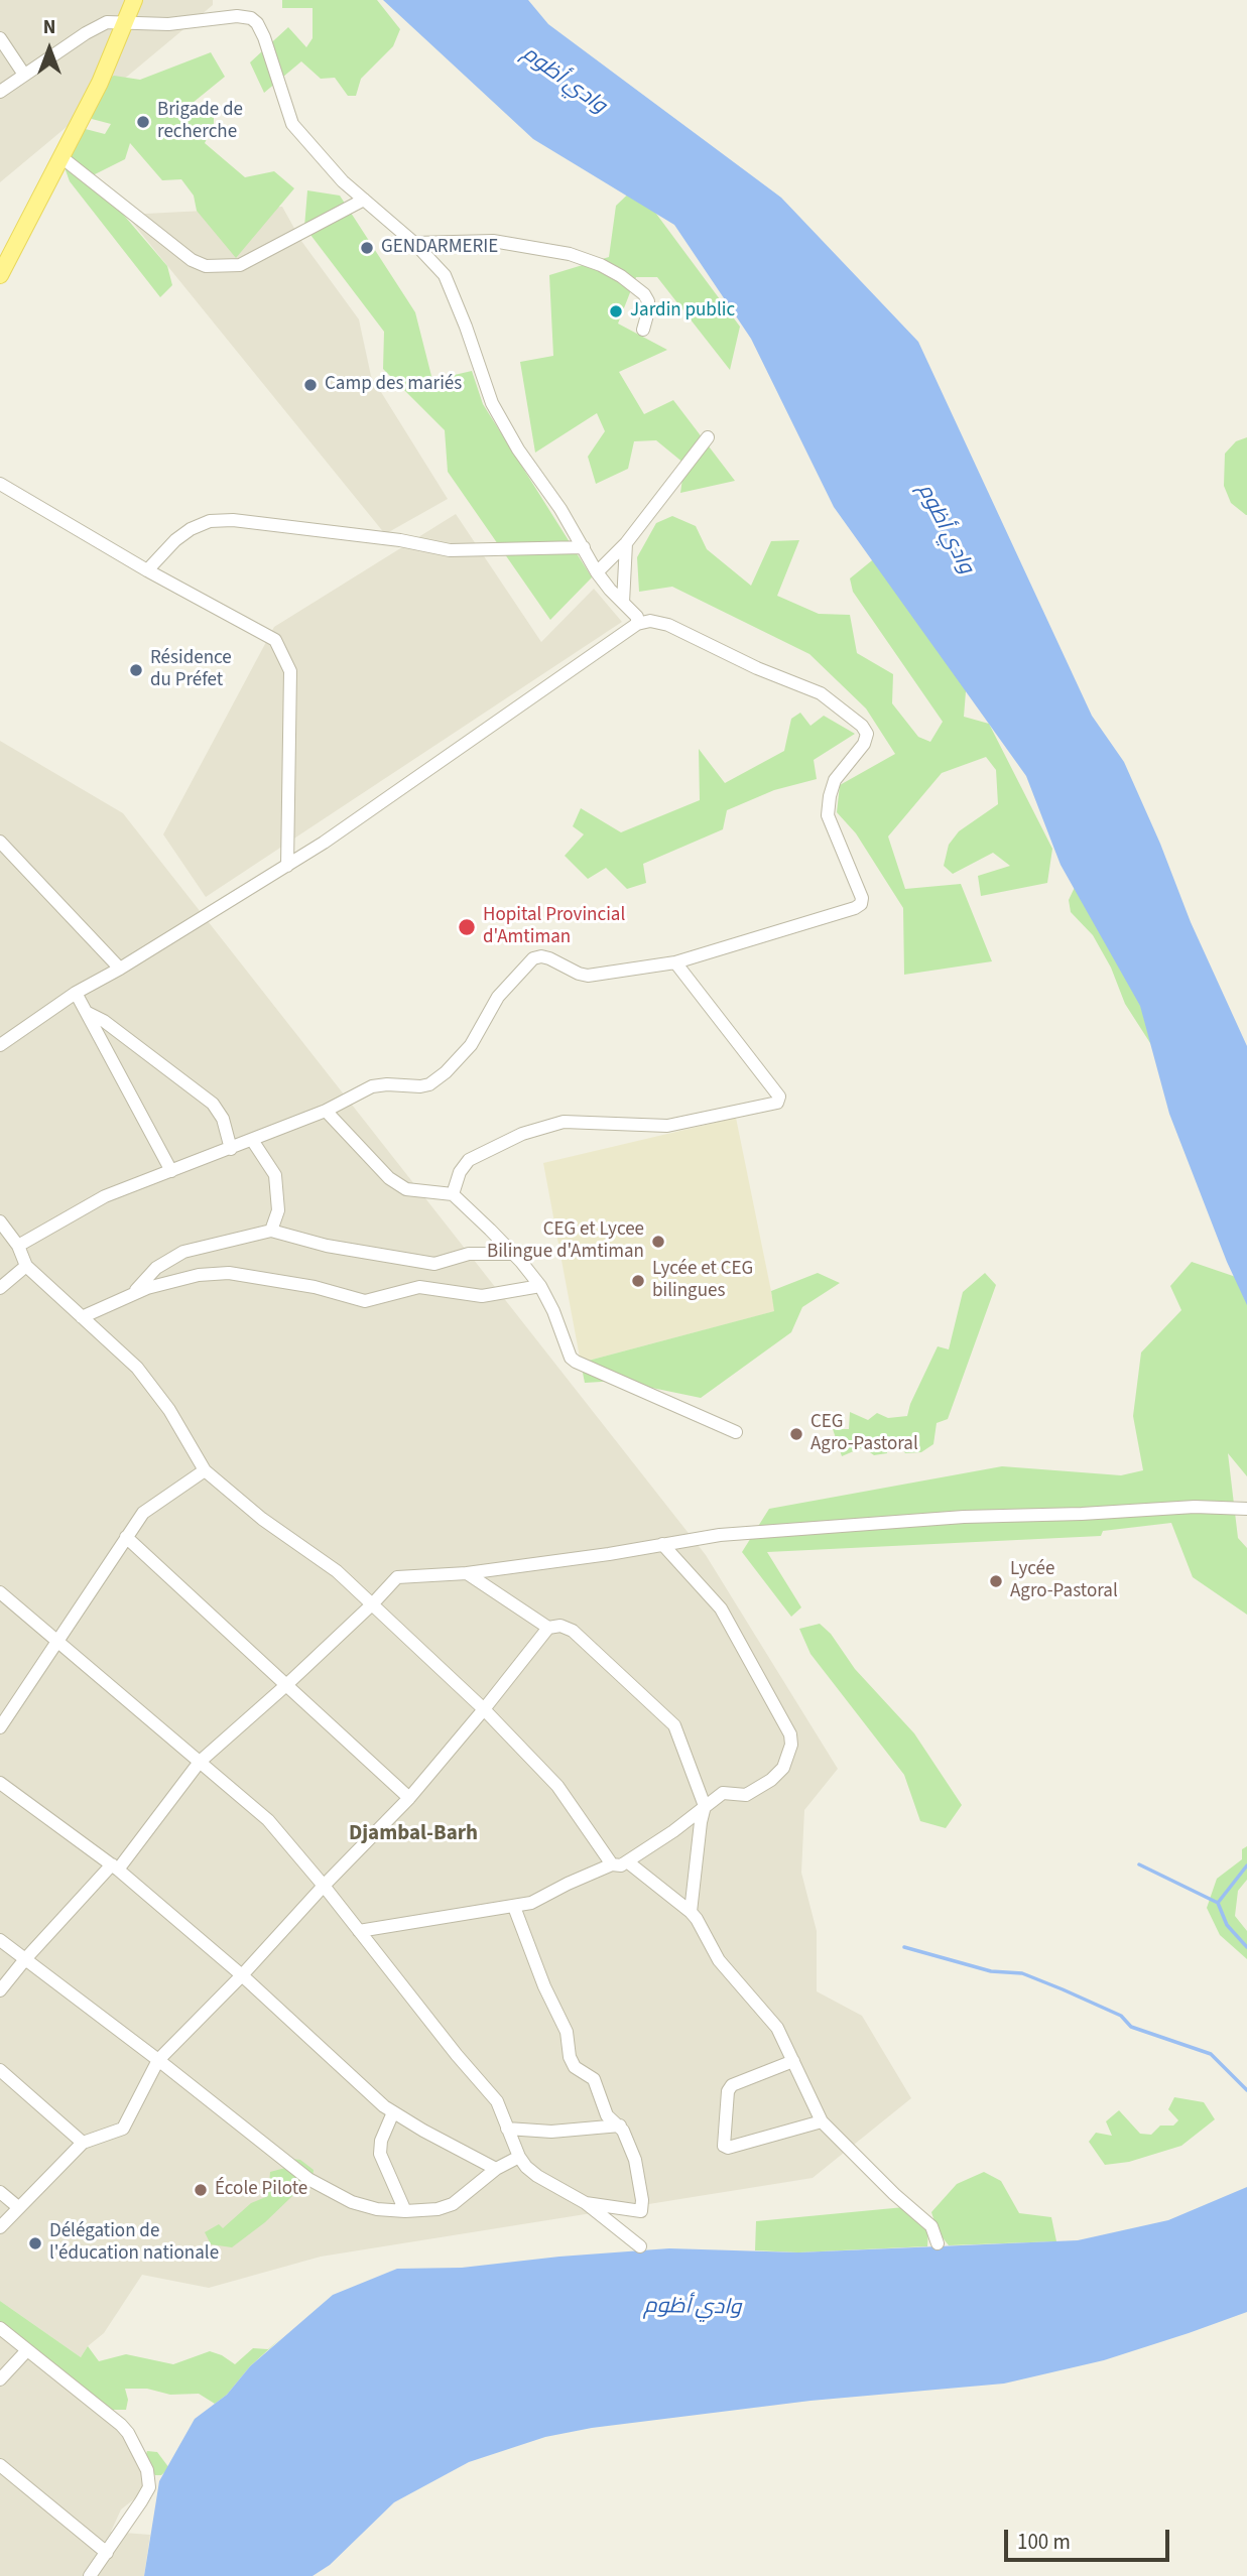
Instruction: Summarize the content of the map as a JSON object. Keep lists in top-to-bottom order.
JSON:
{
  "districts": ["Djambal-Barh"],
  "water": ["وادي أظوم"],
  "places": [
    "Brigade de recherche",
    "GENDARMERIE",
    "Jardin public",
    "Camp des mariés",
    "Résidence du Préfet",
    "Hopital Provincial d'Amtiman",
    "CEG et Lycee Bilingue d'Amtiman",
    "Lycée et CEG bilingues",
    "CEG Agro-Pastoral",
    "Lycée Agro-Pastoral",
    "École Pilote",
    "Délégation de l'éducation nationale"
  ],
  "scale_bar": "100 m",
  "north": "top"
}
